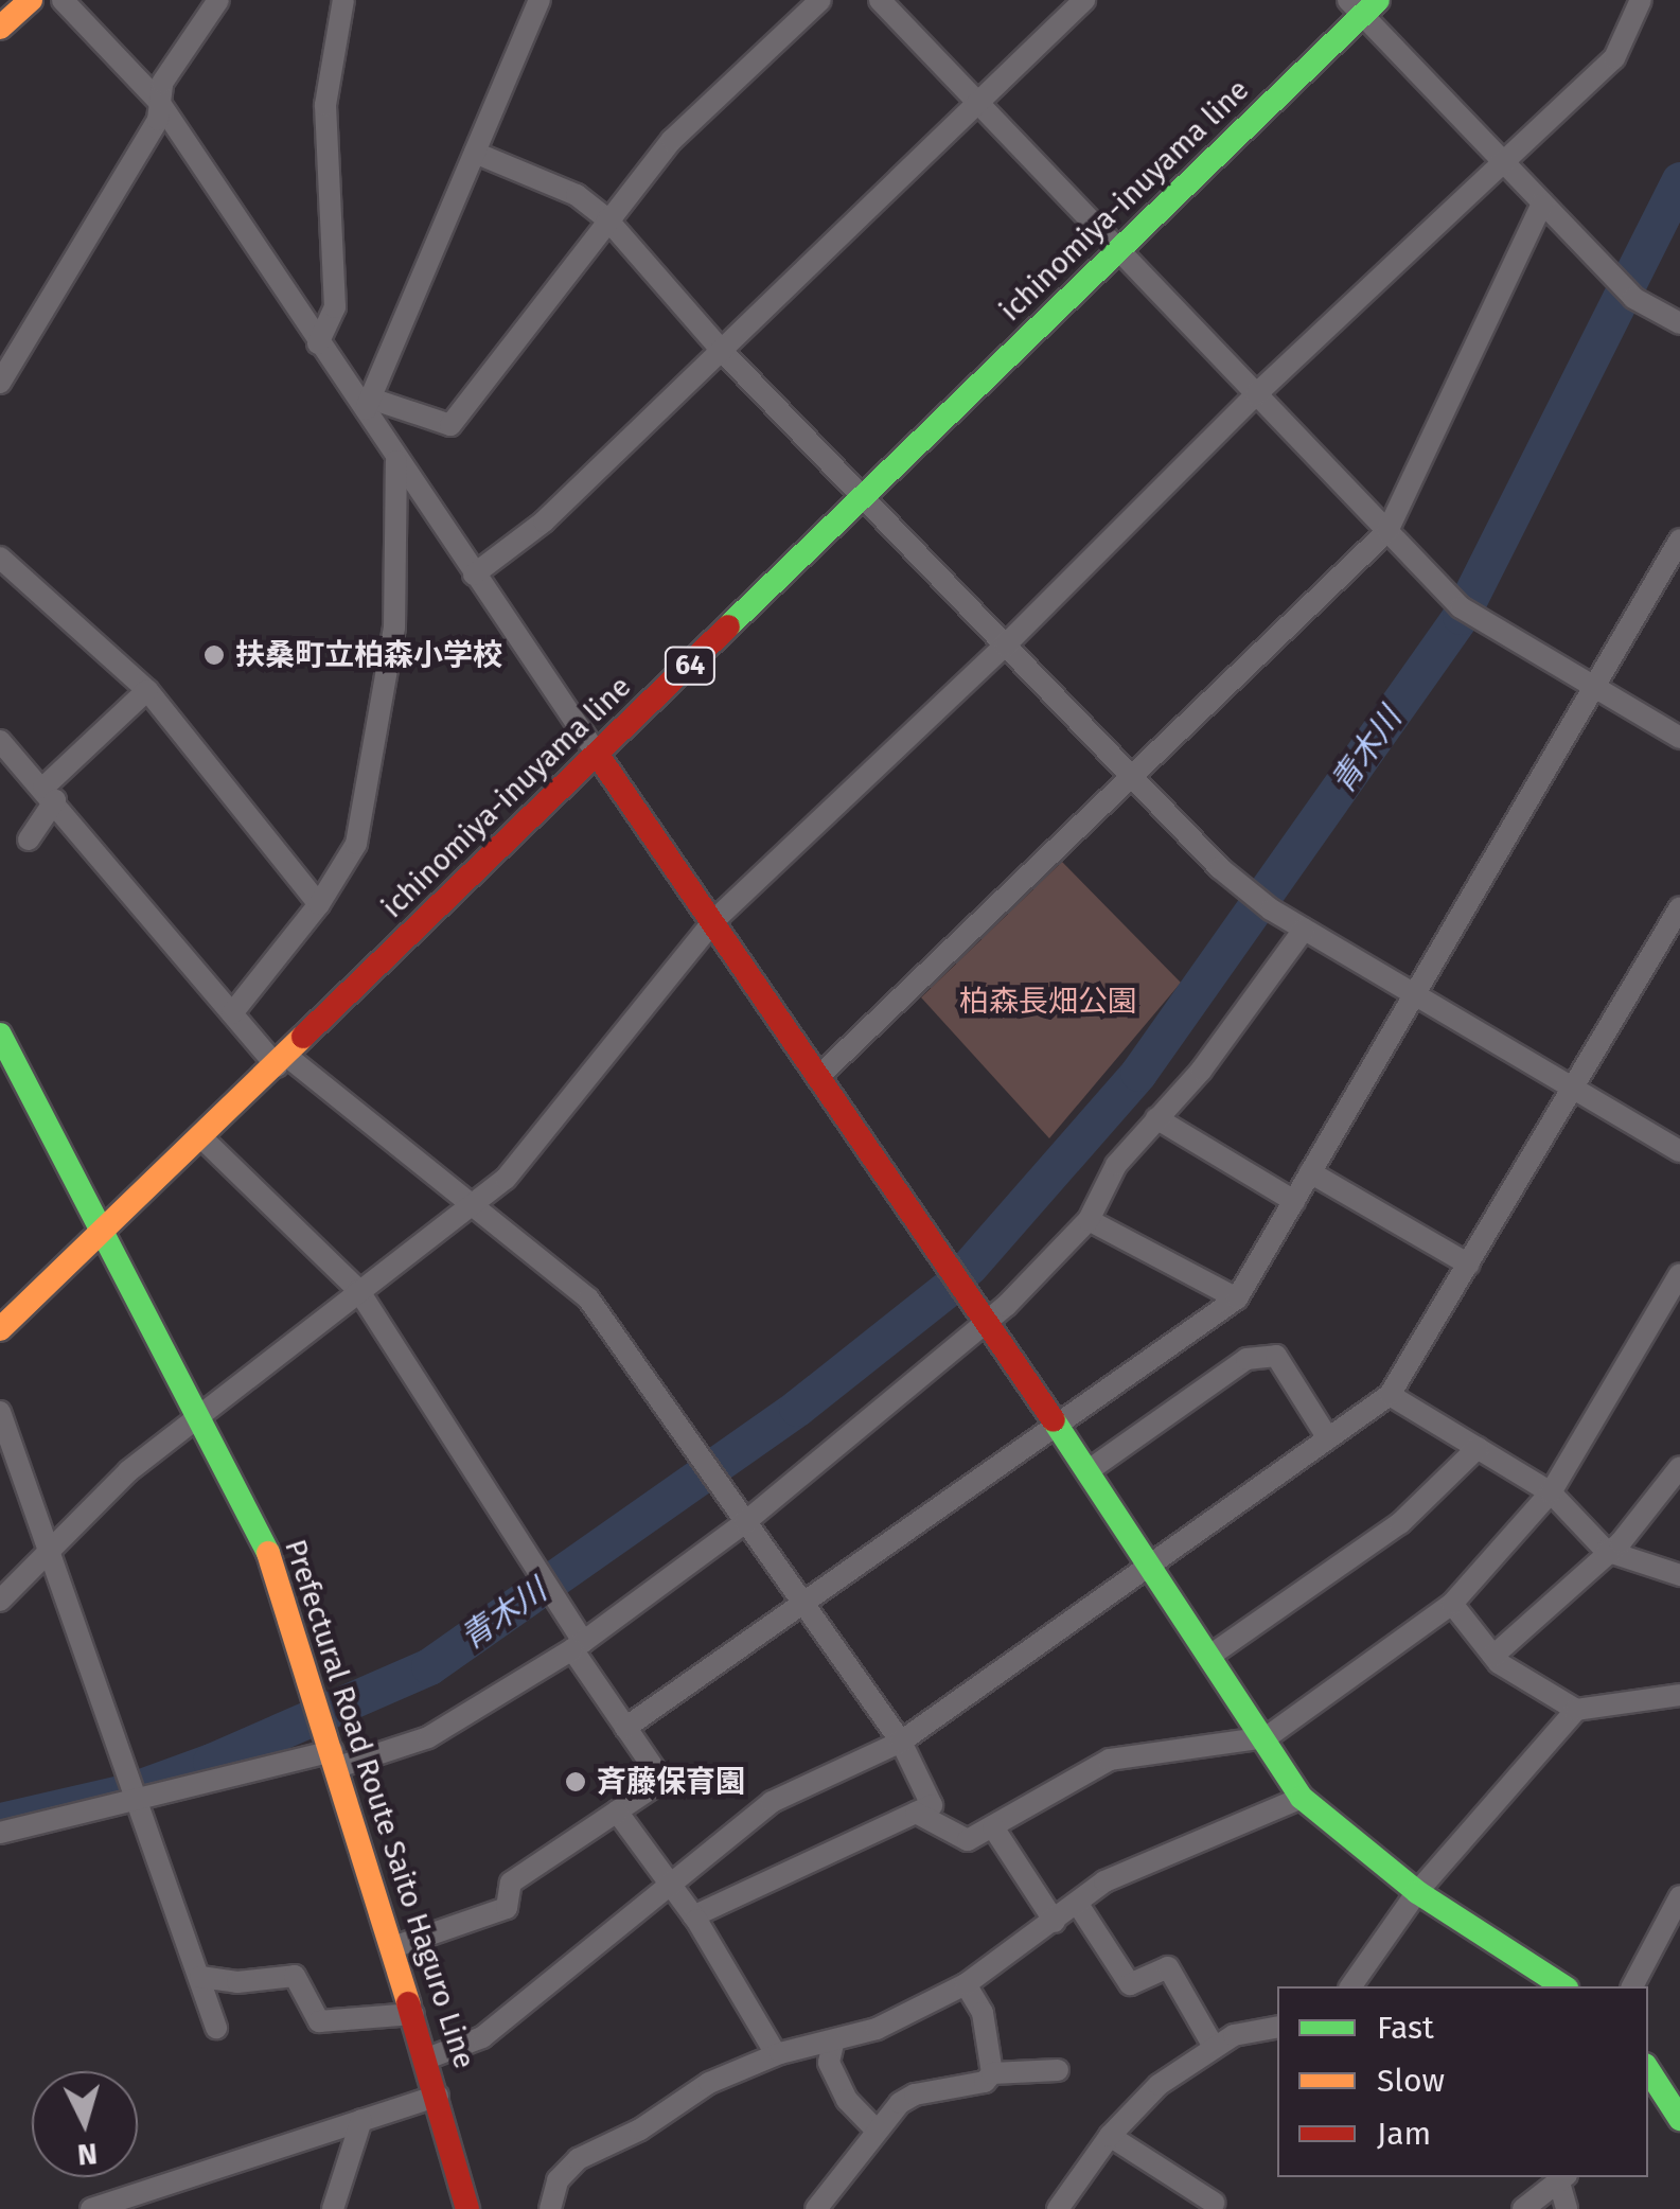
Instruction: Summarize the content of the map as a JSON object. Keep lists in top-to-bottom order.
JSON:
{
  "streets": {
    "main road": ["ichinomiya-inuyama line", "64", "Prefectural Road Route Saito Haguro Line"]
  },
  "crossings": [
    ["ichinomiya-inuyama line", "Prefectural Road Route Saito Haguro Line"]
  ],
  "water": ["青木川"],
  "parks": ["柏森長畑公園"],
  "places": ["扶桑町立柏森小学校", "斉藤保育園"],
  "legend": ["Fast", "Slow", "Jam"],
  "north": "bottom"
}
